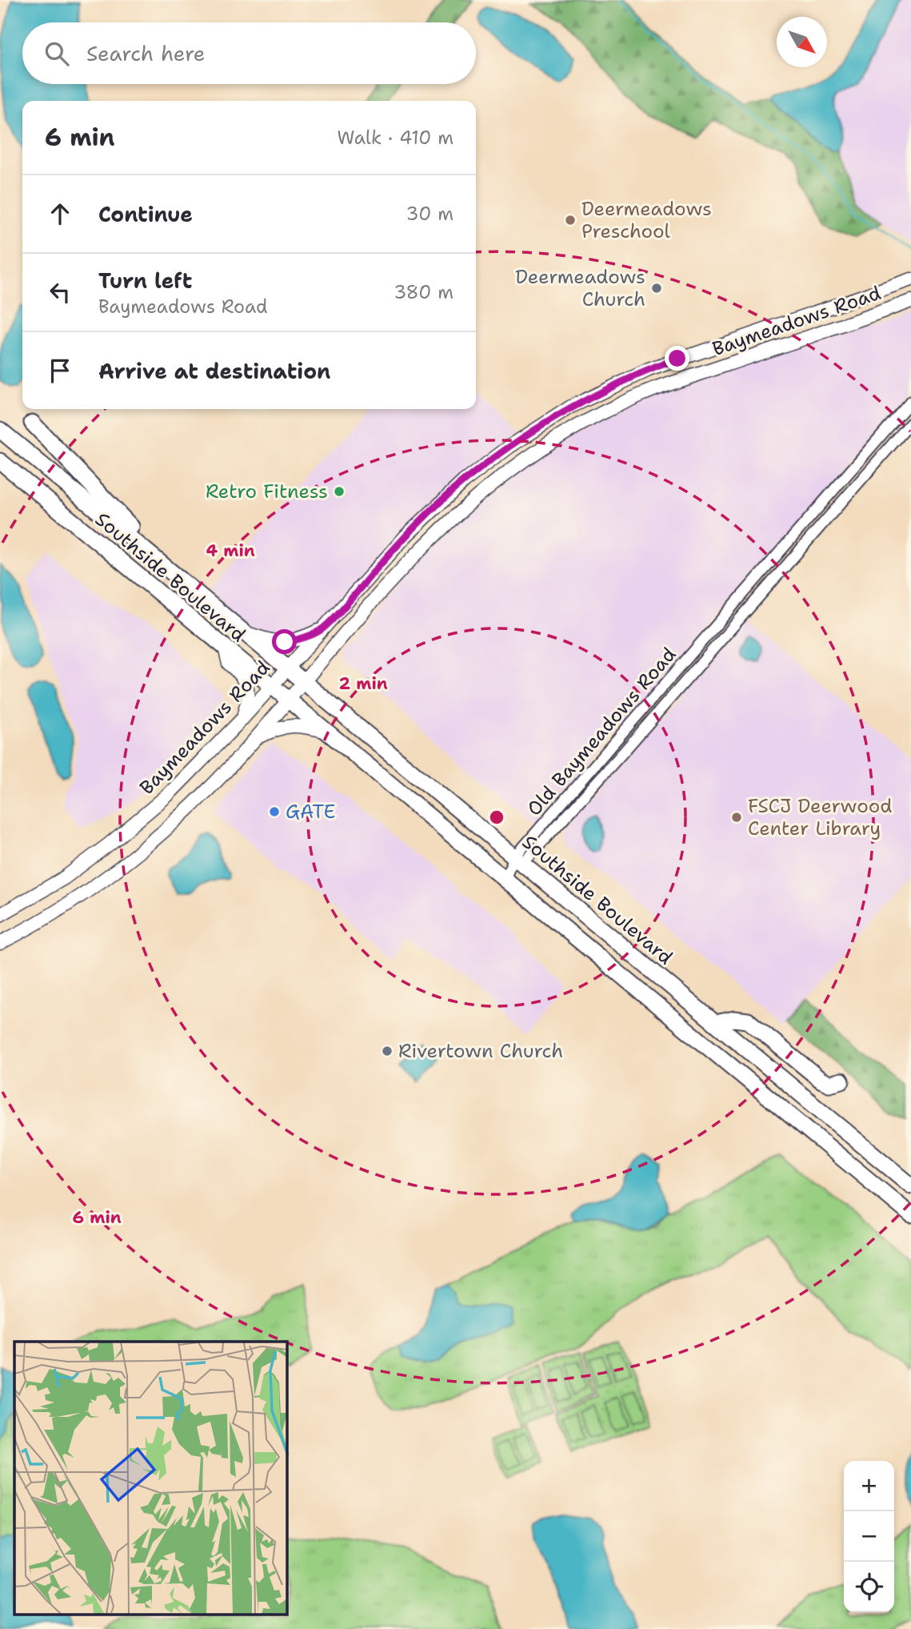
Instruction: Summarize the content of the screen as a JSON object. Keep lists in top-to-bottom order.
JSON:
{
  "streets": {
    "highway": ["Southside Boulevard"],
    "main road": ["Baymeadows Road"],
    "street": ["Old Baymeadows Road"]
  },
  "crossings": [
    ["Baymeadows Road", "Southside Boulevard"],
    ["Southside Boulevard", "Old Baymeadows Road"]
  ],
  "places": [
    "Deermeadows Preschool",
    "Deermeadows Church",
    "Retro Fitness",
    "GATE",
    "FSCJ Deerwood Center Library",
    "Rivertown Church"
  ],
  "north": "bottom right",
  "page": {
    "search": "Search here",
    "heading": ["6 min", "Walk · 410 m"],
    "list": [
      ["Continue", "30 m"],
      ["Turn left", "Baymeadows Road", "380 m"],
      "Arrive at destination"
    ],
    "map_buttons": ["+", "−"]
  },
  "rings": ["4 min", "2 min", "6 min"]
}
